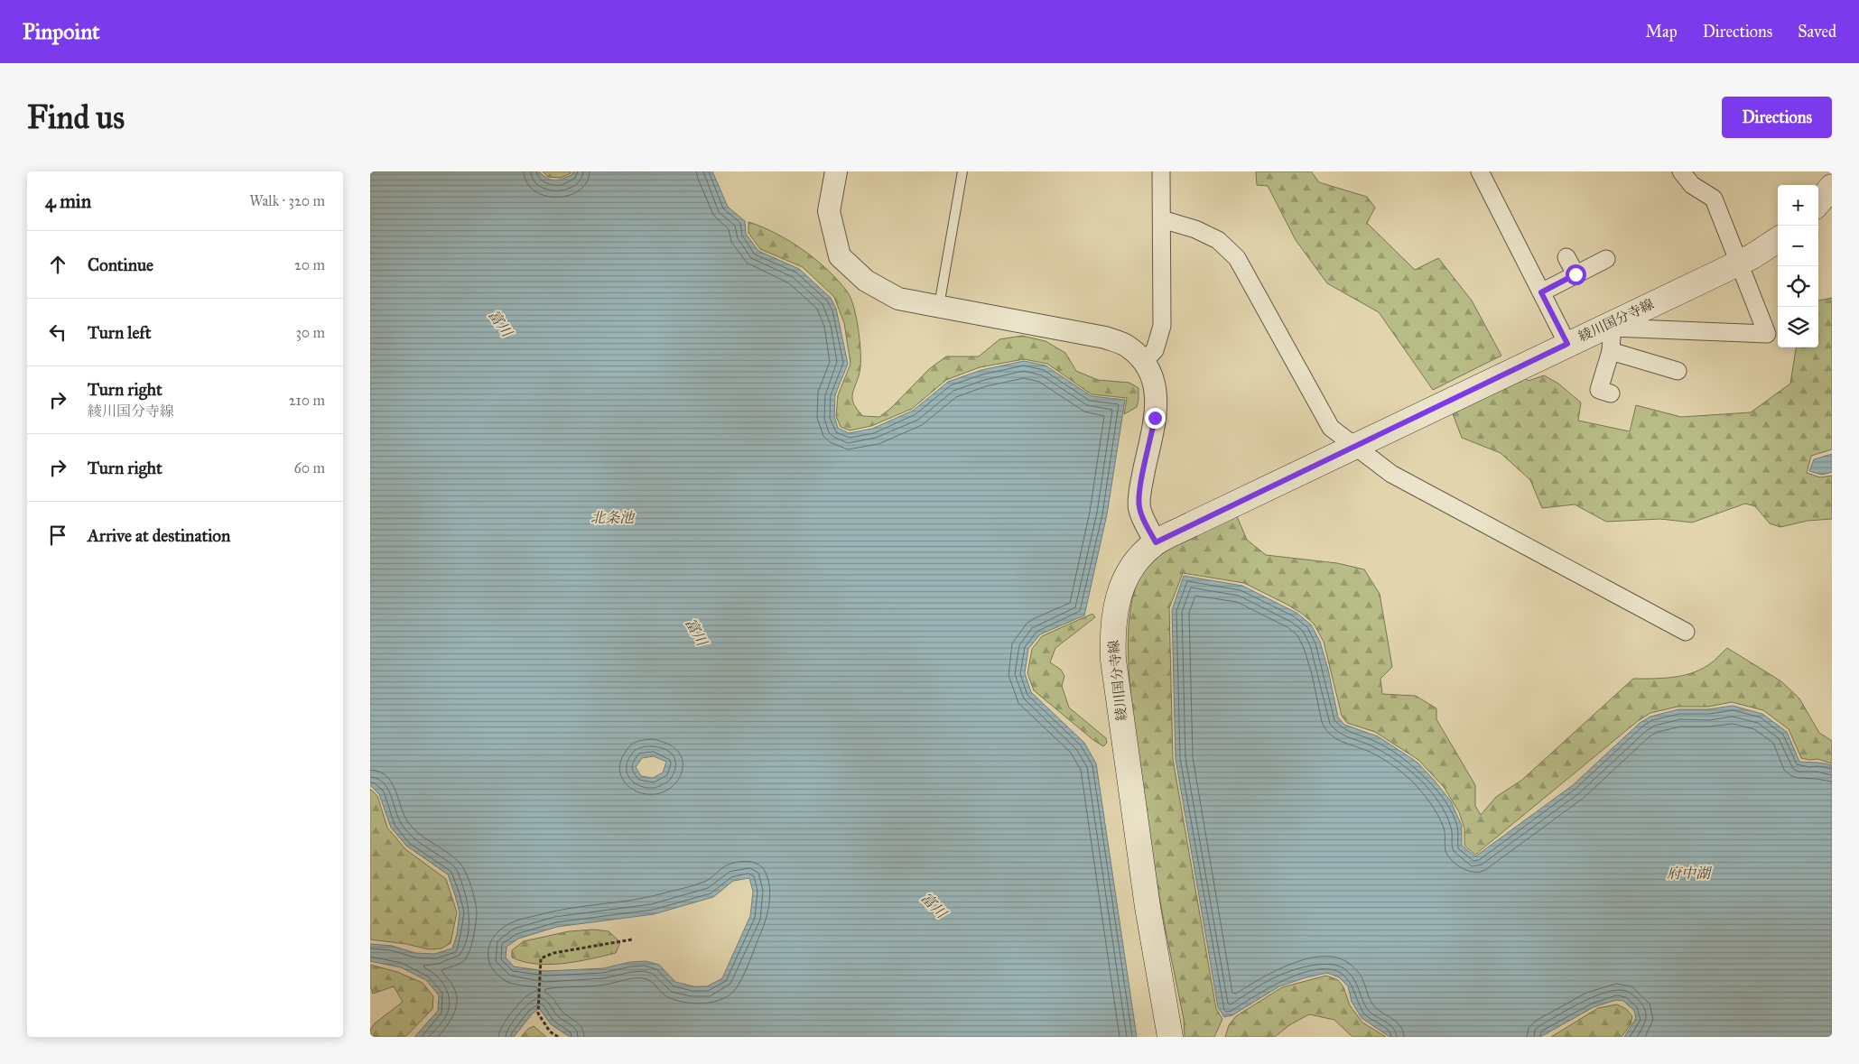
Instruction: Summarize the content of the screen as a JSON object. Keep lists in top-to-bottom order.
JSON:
{
  "streets": {
    "main road": ["綾川国分寺線"]
  },
  "water": ["富川", "北条池", "府中湖"],
  "page": {
    "header": "Pinpoint",
    "nav": ["Map", "Directions", "Saved"],
    "buttons": "Directions",
    "title": "Find us",
    "heading": ["4 min", "Walk · 320 m"],
    "map_buttons": ["+", "−"],
    "list": [
      ["Continue", "20 m"],
      ["Turn left", "30 m"],
      ["Turn right", "綾川国分寺線", "210 m"],
      ["Turn right", "60 m"],
      "Arrive at destination"
    ]
  }
}
